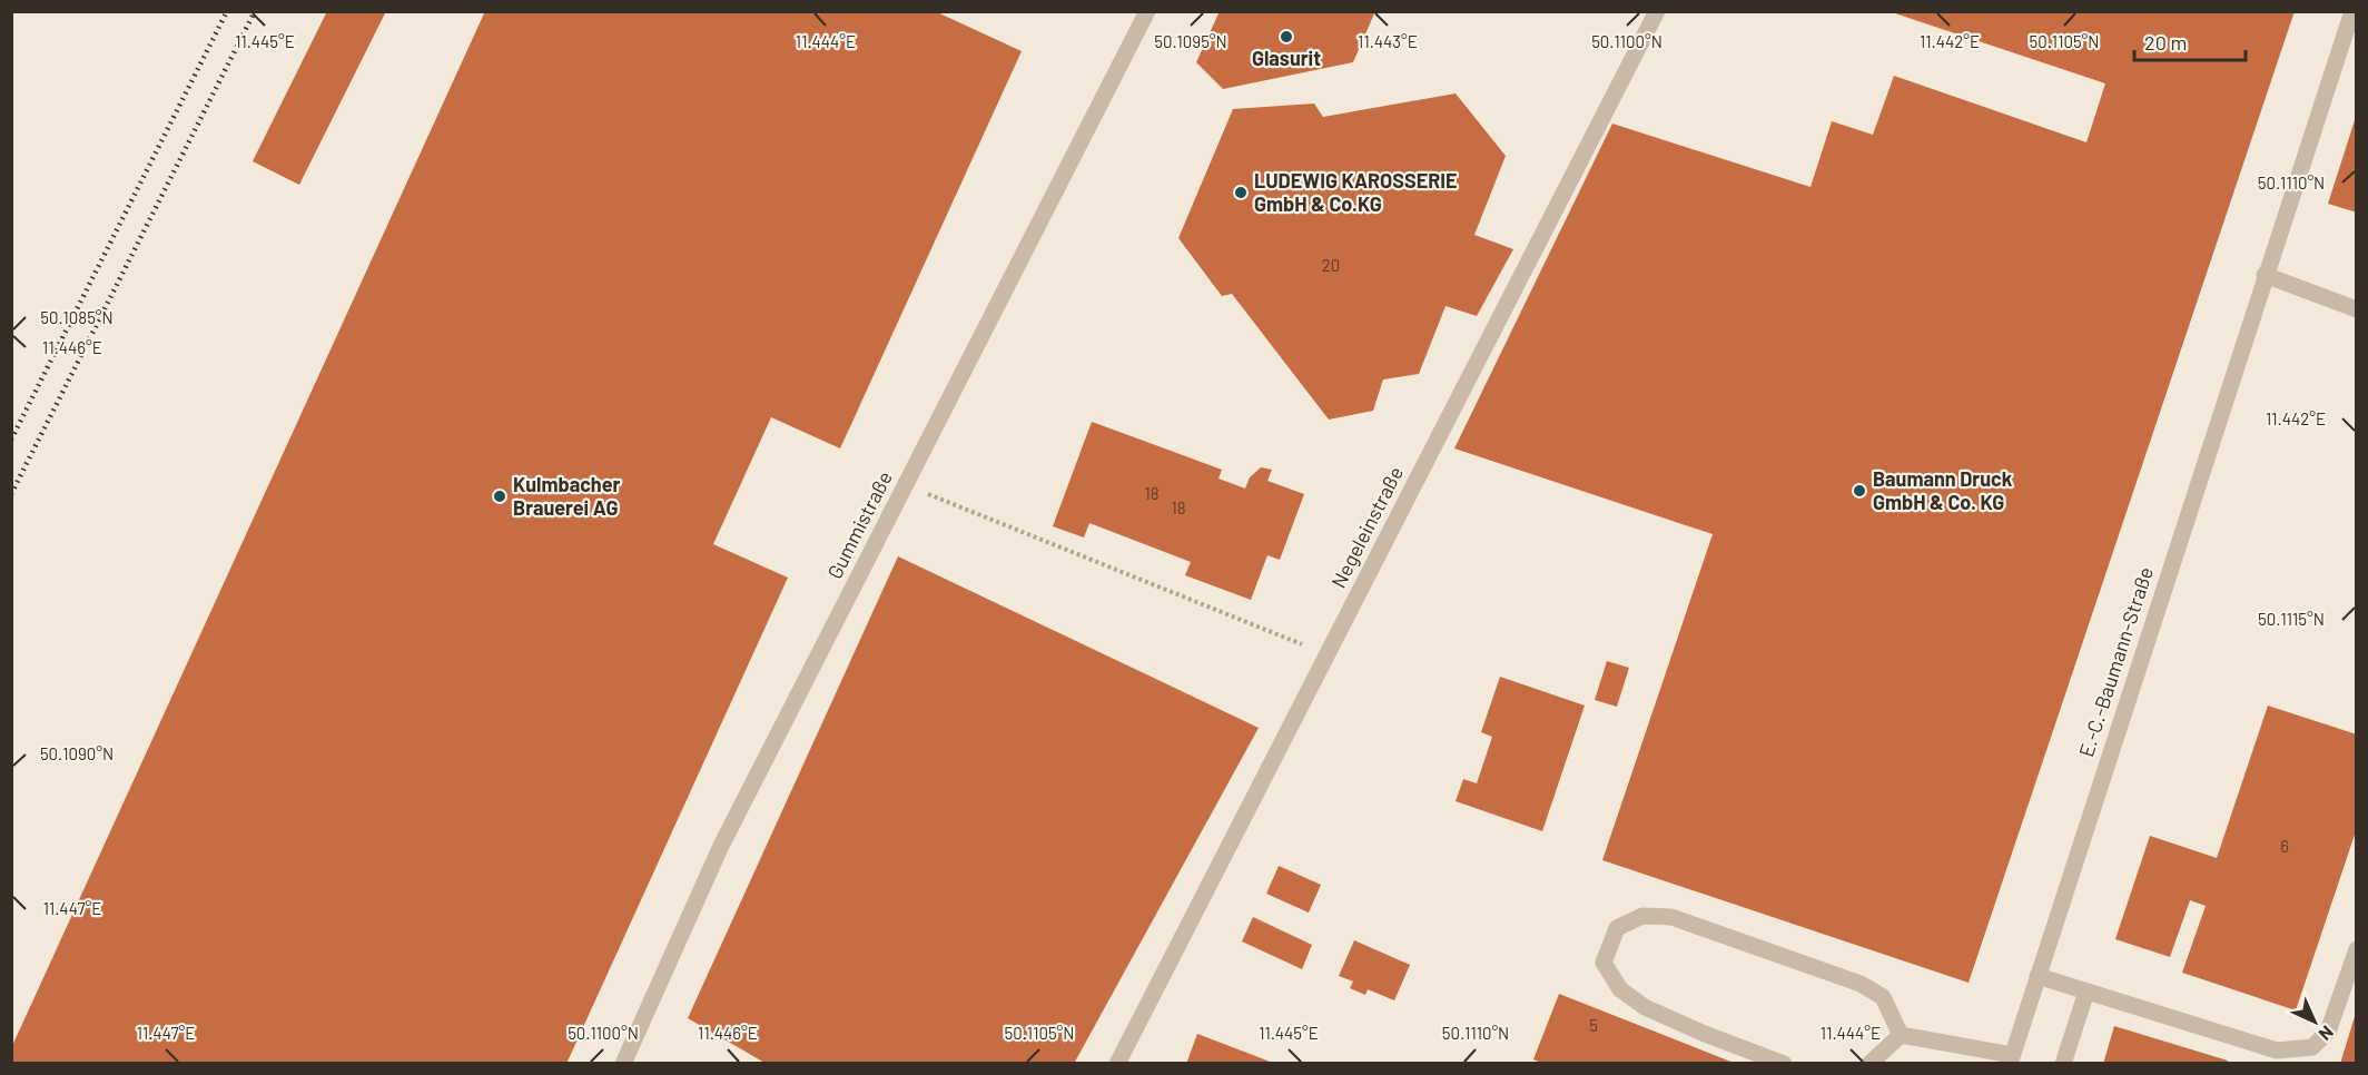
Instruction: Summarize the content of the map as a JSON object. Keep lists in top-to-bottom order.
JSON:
{
  "streets": {
    "street": ["Gummistraße", "Negeleinstraße", "E.-C.-Baumann-Straße"]
  },
  "places": [
    "Glasurit",
    "LUDEWIG KAROSSERIE GmbH & Co.KG",
    "Baumann Druck GmbH & Co. KG",
    "Kulmbacher Brauerei AG"
  ],
  "house_numbers": [
    "20",
    "18",
    "18",
    "6",
    "5"
  ],
  "scale_bar": "20 m",
  "north": "bottom right",
  "coordinates": [
    "11.445°E",
    "11.444°E",
    "50.1095°N",
    "11.443°E",
    "50.1100°N",
    "11.442°E",
    "50.1105°N",
    "50.1110°N",
    "50.1085°N",
    "11.446°E",
    "50.1115°N",
    "50.1090°N",
    "11.447°E"
  ]
}
